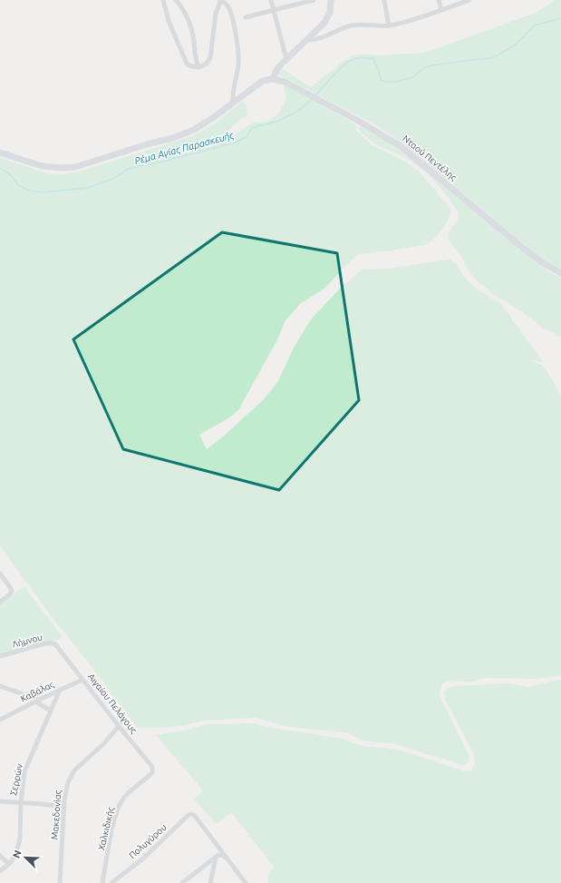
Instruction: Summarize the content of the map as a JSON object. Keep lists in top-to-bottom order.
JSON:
{
  "streets": {
    "street": [
      "Νταού Πεντέλης",
      "Λήμνου",
      "Καβάλας",
      "Αιγαίου Πελάγους",
      "Σερρών",
      "Μακεδονίας",
      "Χαλκιδικής",
      "Πολυγύρου"
    ]
  },
  "crossings": [
    ["Λήμνου", "Αιγαίου Πελάγους"],
    ["Καβάλας", "Αιγαίου Πελάγους"],
    ["Καβάλας", "Σερρών"],
    ["Αιγαίου Πελάγους", "Μακεδονίας"],
    ["Αιγαίου Πελάγους", "Χαλκιδικής"]
  ],
  "water": ["Ρέμα Αγίας Παρασκευής"],
  "north": "top left"
}
